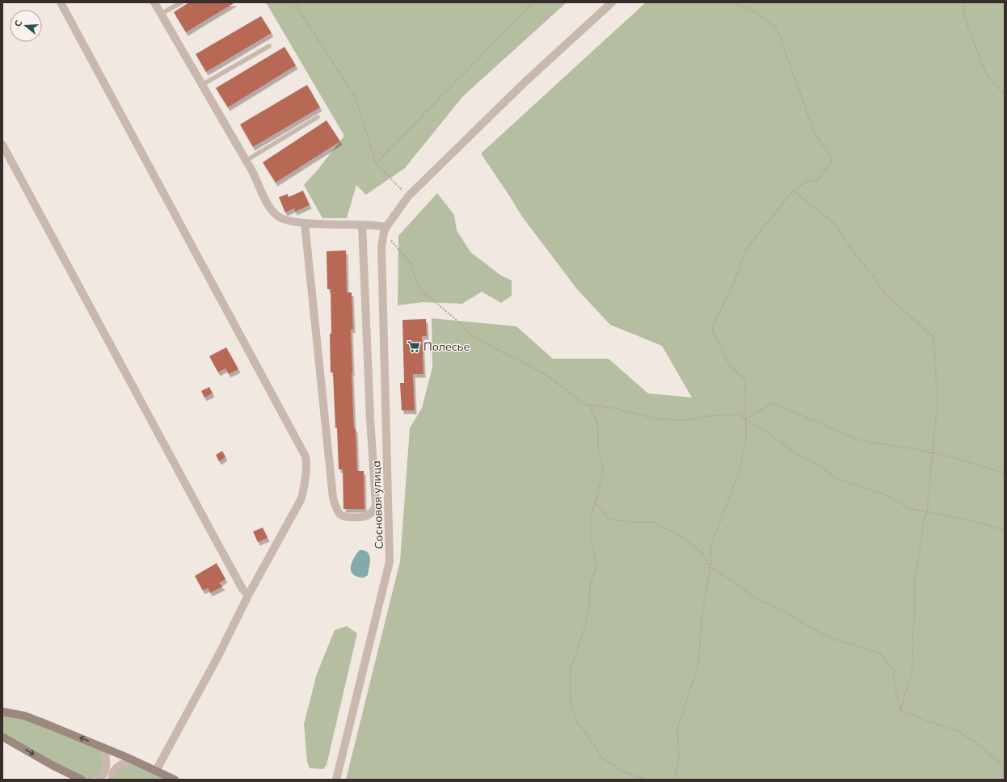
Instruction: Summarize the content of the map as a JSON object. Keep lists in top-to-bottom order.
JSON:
{
  "streets": {
    "street": ["Сосновая улица"]
  },
  "places": {
    "supermarket": ["Полесье"]
  },
  "north": "left"
}
